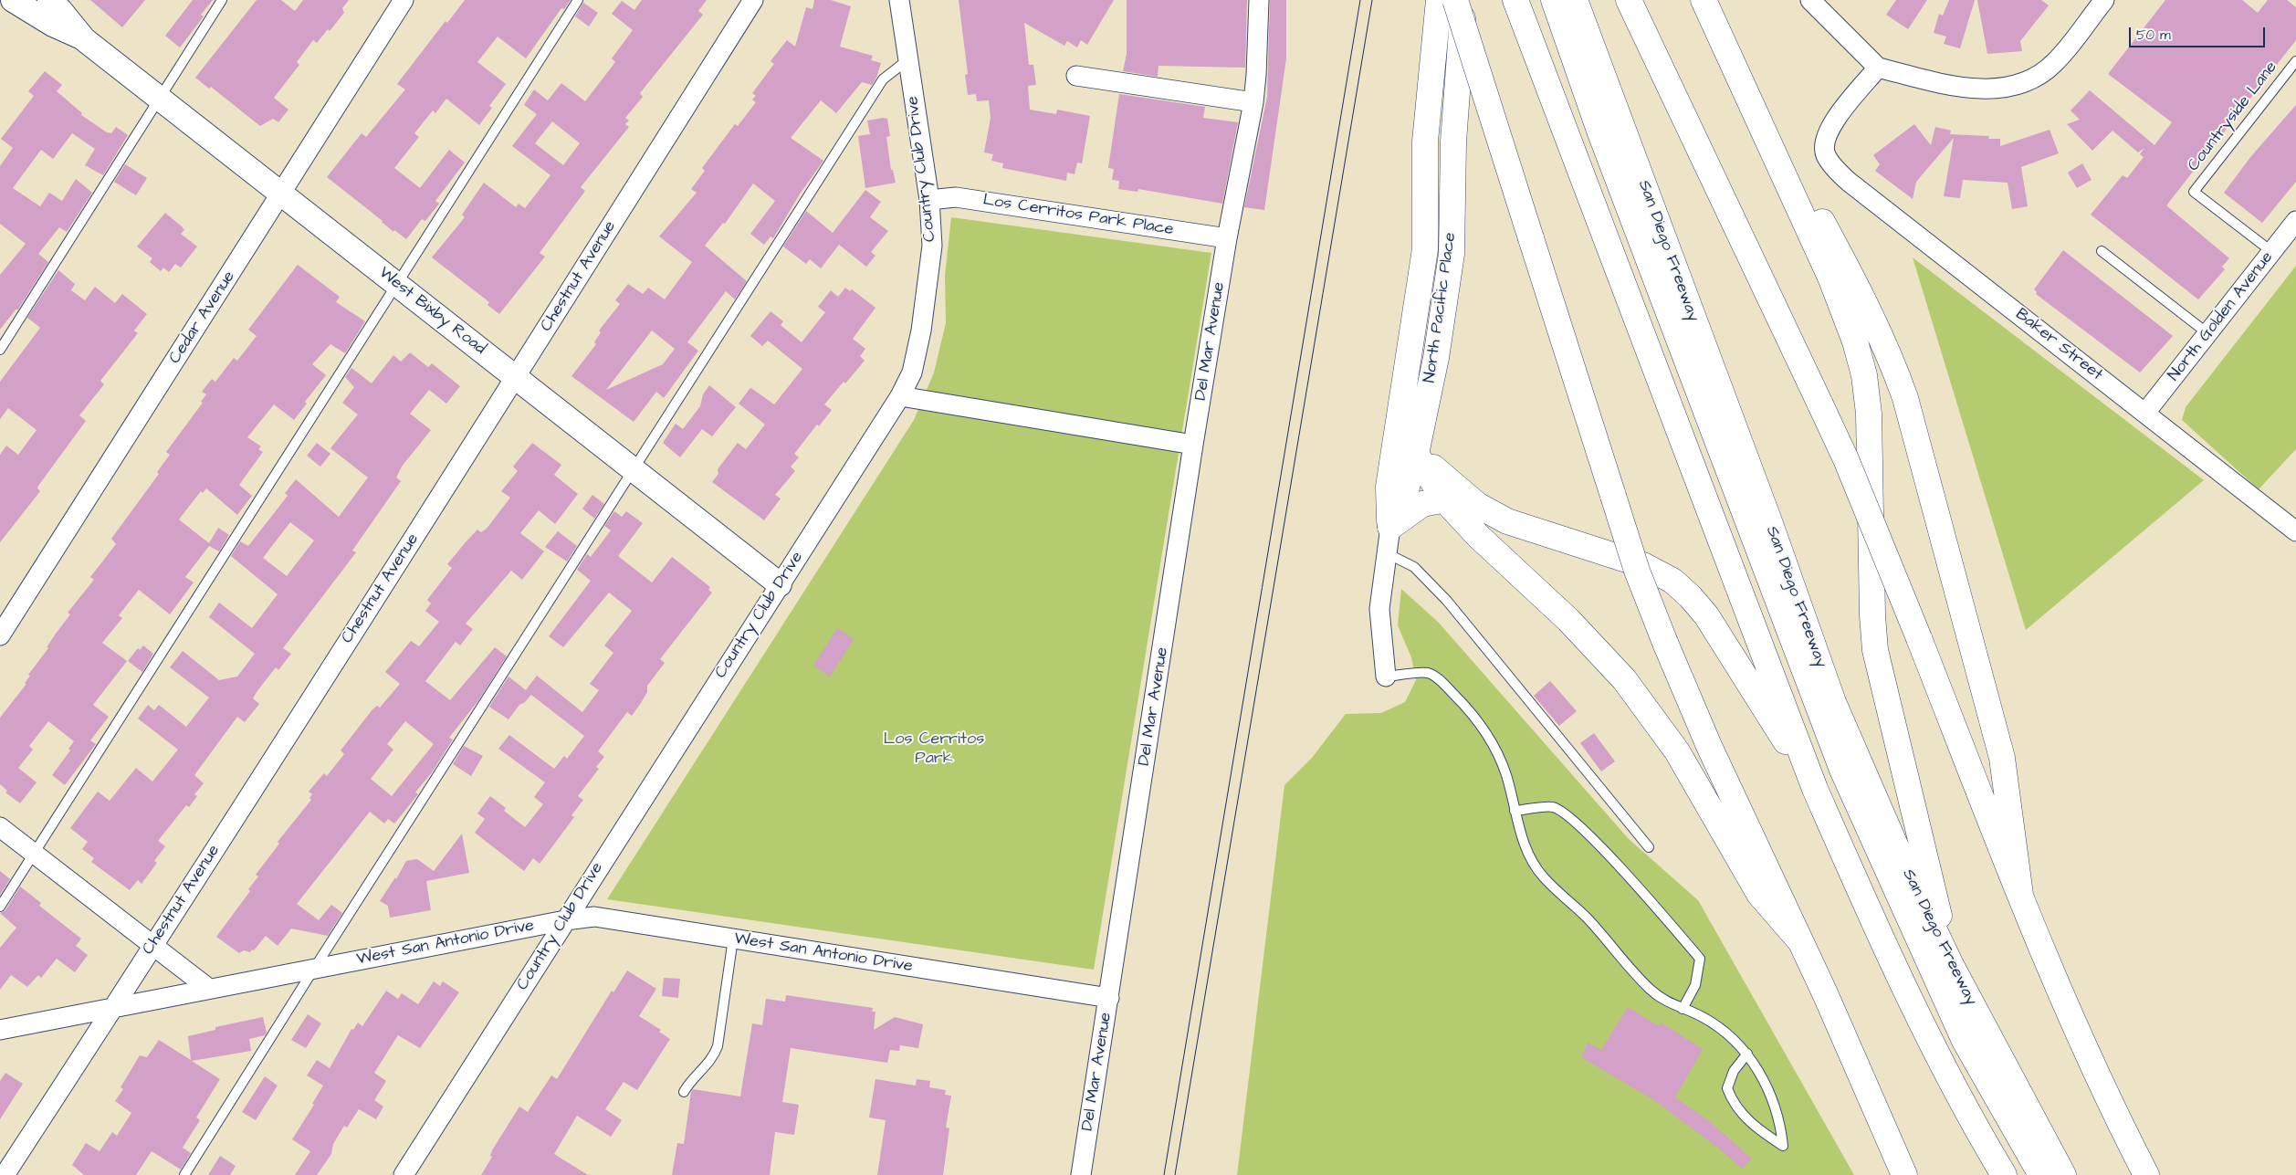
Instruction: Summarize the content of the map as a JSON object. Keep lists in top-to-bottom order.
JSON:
{
  "streets": {
    "main road": ["San Diego Freeway", "North Pacific Place"],
    "street": [
      "Country Club Drive",
      "Los Cerritos Park Place",
      "Chestnut Avenue",
      "West Bixby Road",
      "North Golden Avenue",
      "Cedar Avenue",
      "Del Mar Avenue",
      "Baker Street",
      "West San Antonio Drive"
    ],
    "lane": ["Countryside Lane"]
  },
  "crossings": [
    ["Countryside Lane", "North Golden Avenue"],
    ["Country Club Drive", "Los Cerritos Park Place"],
    ["Country Club Drive", "West Bixby Road"],
    ["Country Club Drive", "West San Antonio Drive"],
    ["Los Cerritos Park Place", "Del Mar Avenue"],
    ["Chestnut Avenue", "West Bixby Road"],
    ["Chestnut Avenue", "West San Antonio Drive"],
    ["West Bixby Road", "Cedar Avenue"],
    ["North Golden Avenue", "Baker Street"],
    ["Del Mar Avenue", "West San Antonio Drive"]
  ],
  "parks": ["Los Cerritos Park"],
  "scale_bar": "50 m"
}
